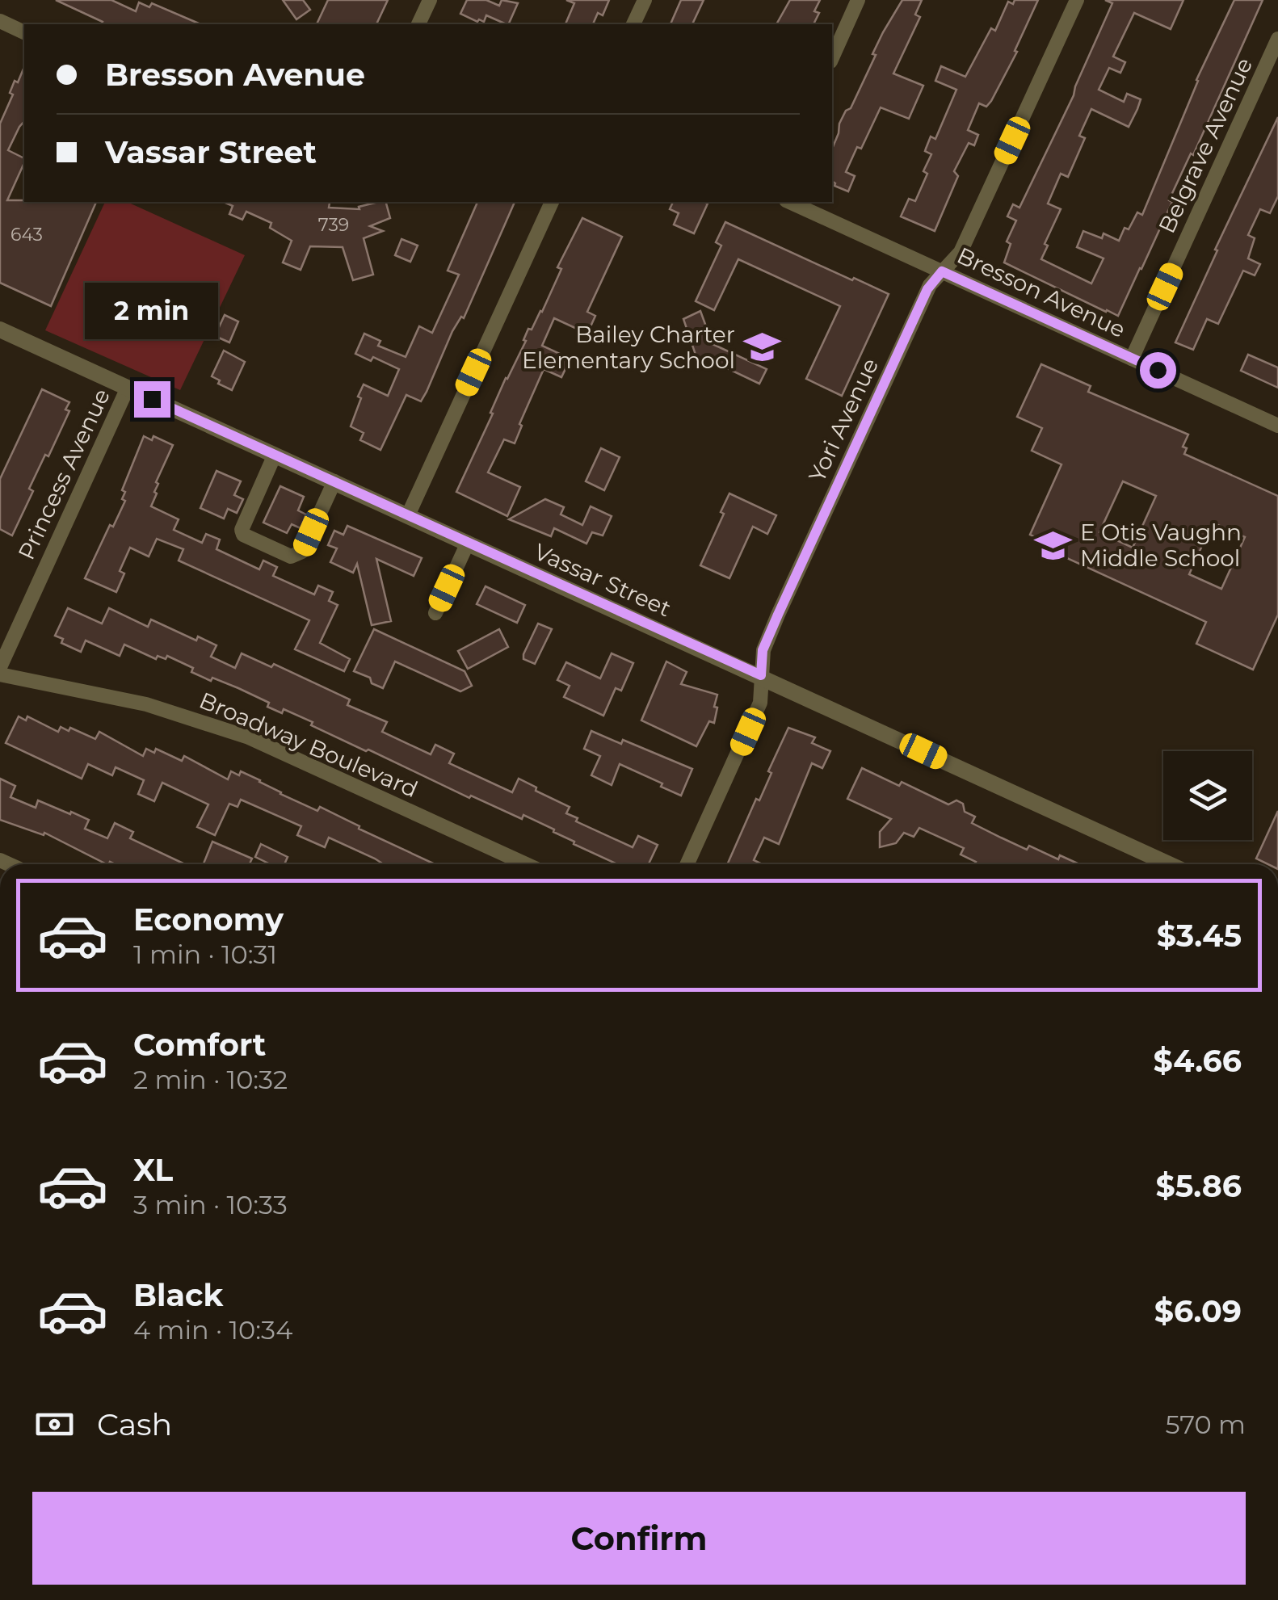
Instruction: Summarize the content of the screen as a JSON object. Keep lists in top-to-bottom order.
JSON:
{
  "streets": {
    "street": [
      "Belgrave Avenue",
      "Bresson Avenue",
      "Yori Avenue",
      "Princess Avenue",
      "Vassar Street",
      "Broadway Boulevard"
    ]
  },
  "crossings": [
    ["Belgrave Avenue", "Bresson Avenue"],
    ["Bresson Avenue", "Yori Avenue"],
    ["Yori Avenue", "Vassar Street"],
    ["Princess Avenue", "Vassar Street"]
  ],
  "places": {
    "school or university": ["Bailey Charter Elementary School", "E Otis Vaughn Middle School"]
  },
  "house_numbers": ["739", "643"],
  "page": {
    "banner": ["Bresson Avenue", "Vassar Street"],
    "bubble": "2 min",
    "list": [
      {
        "name": "Economy",
        "note": "1 min · 10:31",
        "value": "$3.45"
      },
      {
        "name": "Comfort",
        "note": "2 min · 10:32",
        "value": "$4.66"
      },
      {
        "name": "XL",
        "note": "3 min · 10:33",
        "value": "$5.86"
      },
      {
        "name": "Black",
        "note": "4 min · 10:34",
        "value": "$6.09"
      }
    ],
    "pay": ["Cash", "570 m"],
    "buttons": "Confirm"
  }
}
